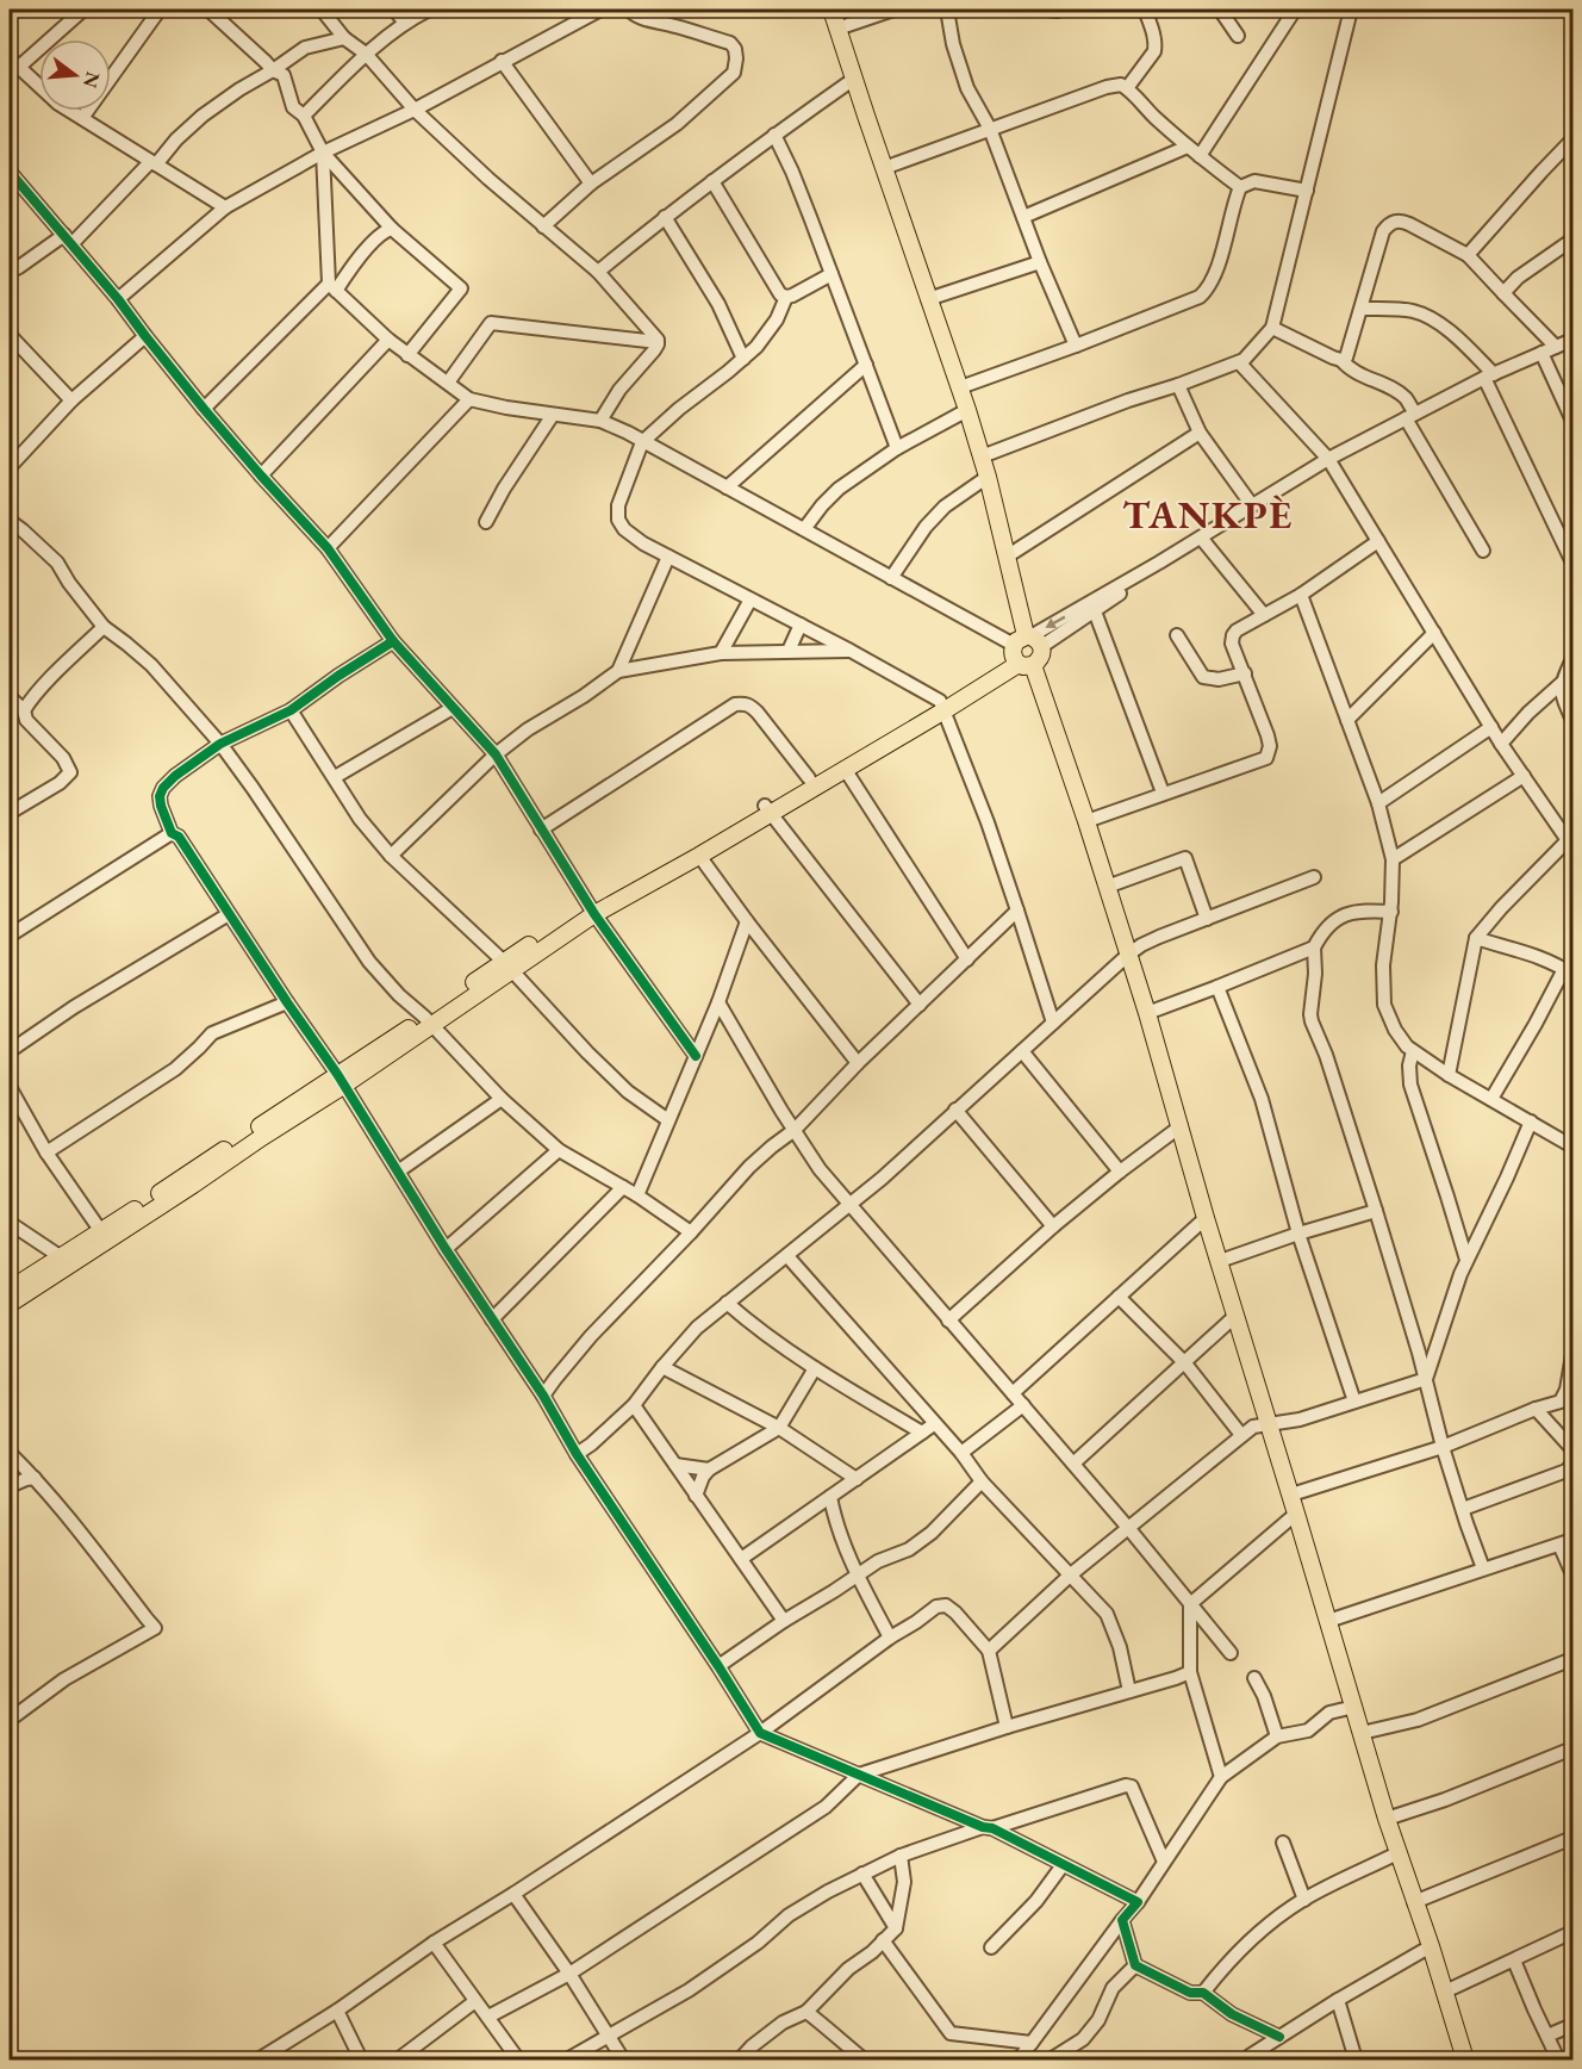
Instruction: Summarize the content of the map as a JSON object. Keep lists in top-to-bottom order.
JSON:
{
  "districts": ["TANKPÈ"],
  "north": "right"
}
